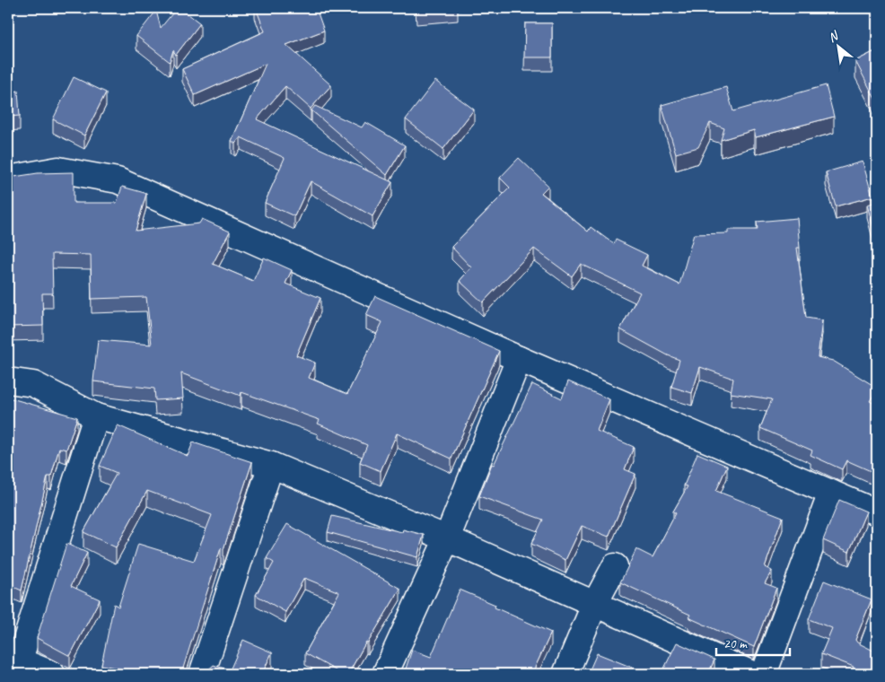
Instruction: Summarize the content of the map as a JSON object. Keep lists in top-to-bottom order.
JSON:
{
  "scale_bar": "20 m",
  "north": "top left"
}
